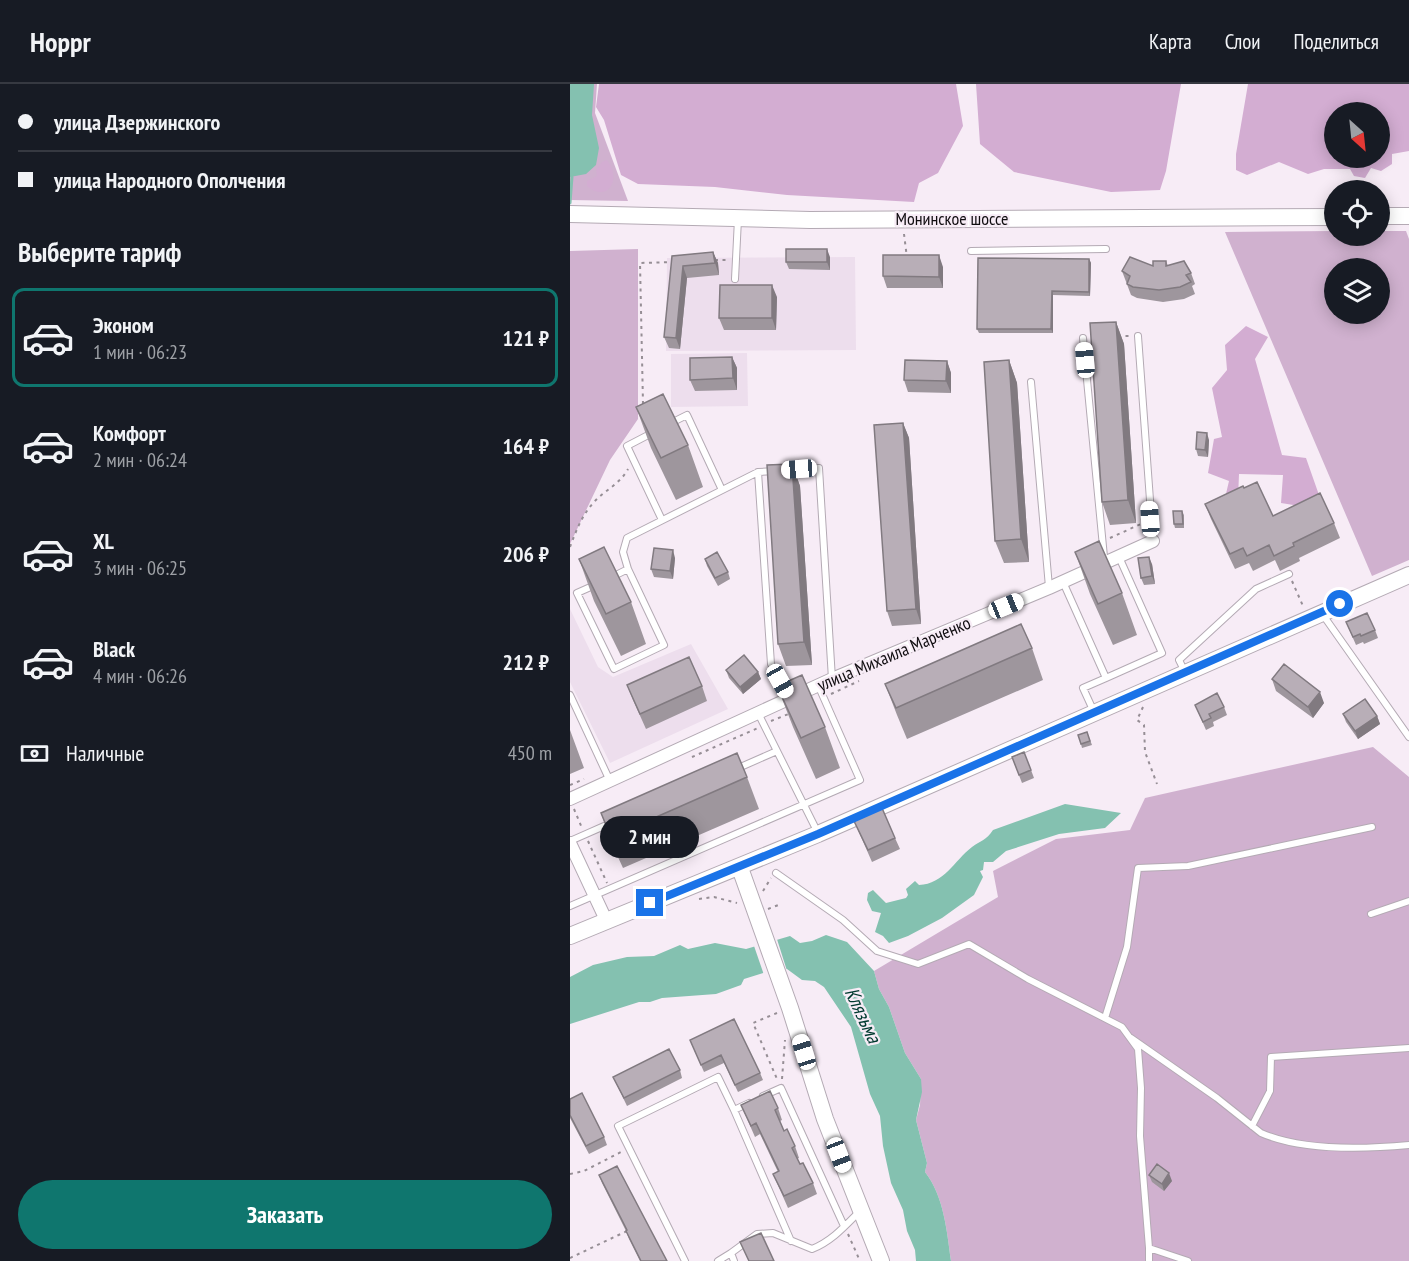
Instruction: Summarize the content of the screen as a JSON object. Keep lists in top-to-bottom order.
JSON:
{
  "streets": {
    "street": ["Монинское шоссе", "улица Михаила Марченко"]
  },
  "water": ["Клязьма"],
  "north": "bottom right",
  "page": {
    "header": "Hoppr",
    "nav": ["Карта", "Слои", "Поделиться"],
    "banner": ["улица Дзержинского", "улица Народного Ополчения"],
    "heading": "Выберите тариф",
    "list": [
      {
        "name": "Эконом",
        "note": "1 мин · 06:23",
        "value": "121 ₽"
      },
      {
        "name": "Комфорт",
        "note": "2 мин · 06:24",
        "value": "164 ₽"
      },
      {
        "name": "XL",
        "note": "3 мин · 06:25",
        "value": "206 ₽"
      },
      {
        "name": "Black",
        "note": "4 мин · 06:26",
        "value": "212 ₽"
      }
    ],
    "pay": ["Наличные", "450 m"],
    "bubble": "2 мин",
    "buttons": "Заказать"
  }
}
